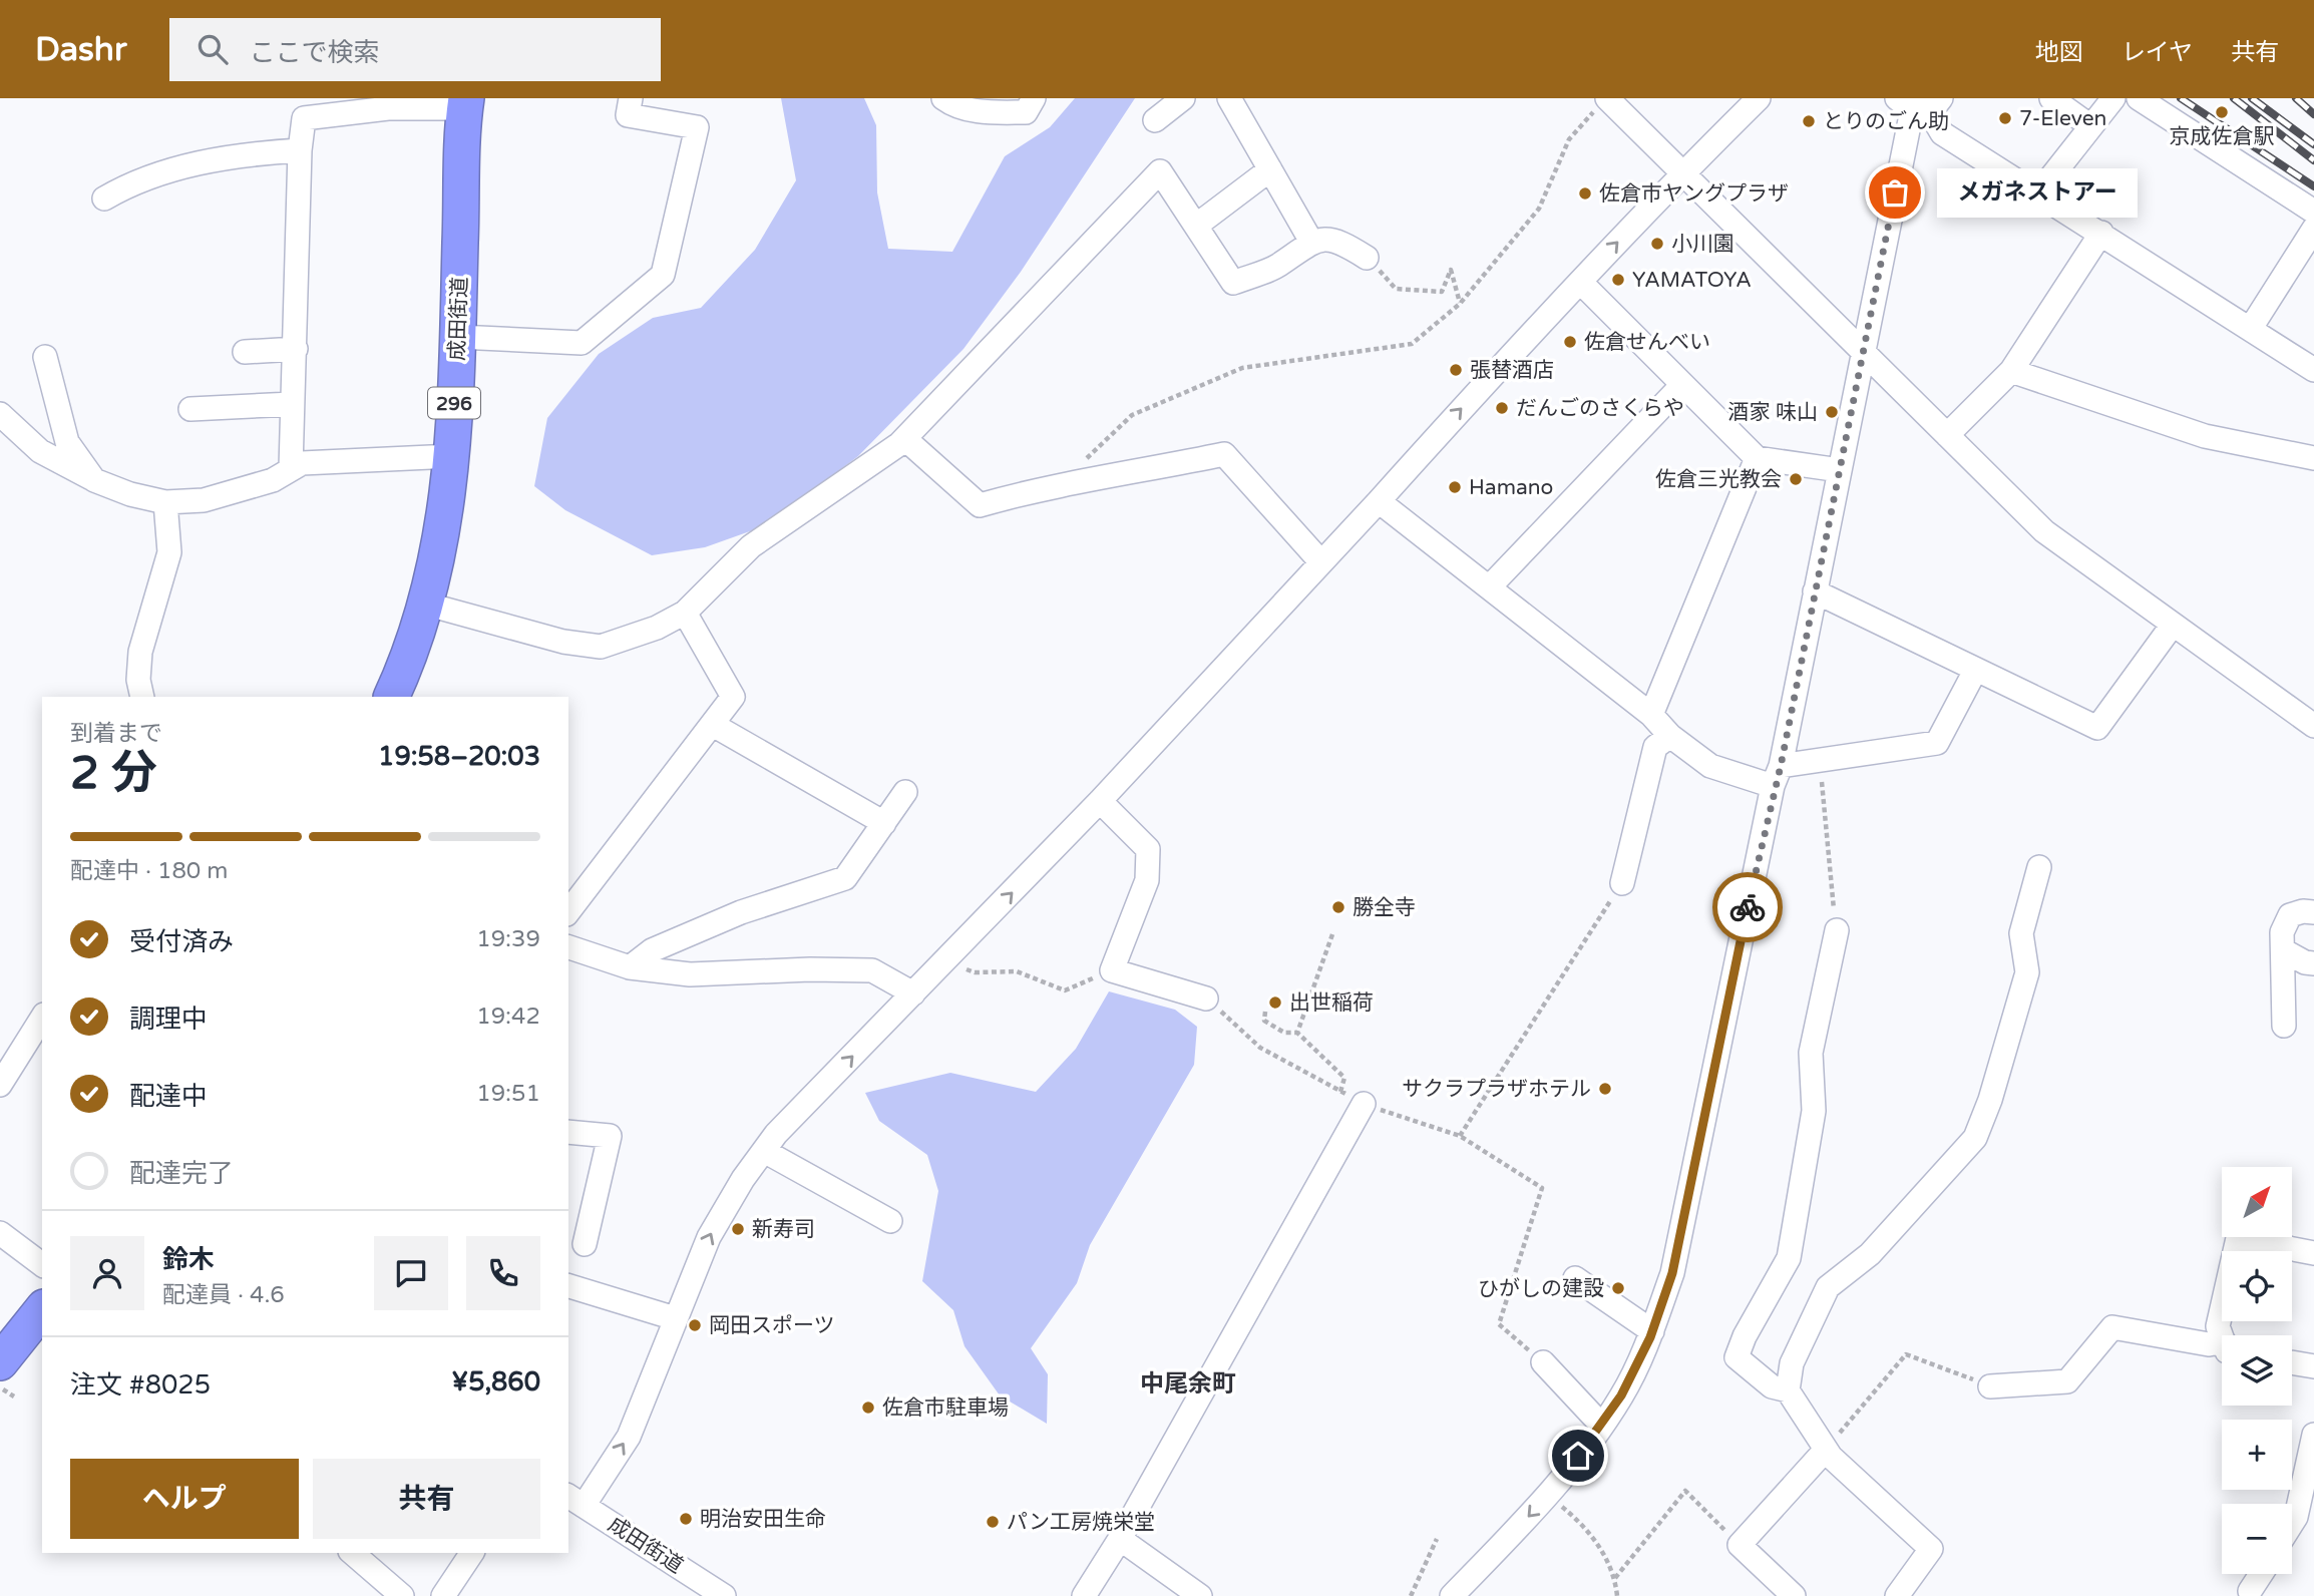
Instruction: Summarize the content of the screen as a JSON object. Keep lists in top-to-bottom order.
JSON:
{
  "streets": {
    "highway": ["成田街道", "296"]
  },
  "districts": ["中尾余町"],
  "places": [
    "京成佐倉駅",
    "7-Eleven",
    "とりのごん助",
    "メガネストアー",
    "佐倉市ヤングプラザ",
    "小川園",
    "YAMATOYA",
    "佐倉せんべい",
    "張替酒店",
    "だんごのさくらや",
    "酒家 味山",
    "佐倉三光教会",
    "Hamano",
    "勝全寺",
    "出世稲荷",
    "サクラプラザホテル",
    "新寿司",
    "ひがしの建設",
    "岡田スポーツ",
    "佐倉市駐車場",
    "明治安田生命",
    "パン工房焼栄堂"
  ],
  "north": "top right",
  "page": {
    "header": "Dashr",
    "search": "ここで検索",
    "nav": ["地図", "レイヤ", "共有"],
    "bubble": "メガネストアー",
    "heading": ["2 分", "到着まで", "19:58–20:03"],
    "panel": [
      "鈴木",
      "配達員 · 4.6",
      "注文 #8025",
      "¥5,860"
    ],
    "bar": "配達中 · 180 m",
    "list": [
      ["受付済み", "19:39"],
      ["調理中", "19:42"],
      ["配達中", "19:51"],
      "配達完了"
    ],
    "map_buttons": ["+", "−"],
    "buttons": ["ヘルプ", "共有"]
  }
}
